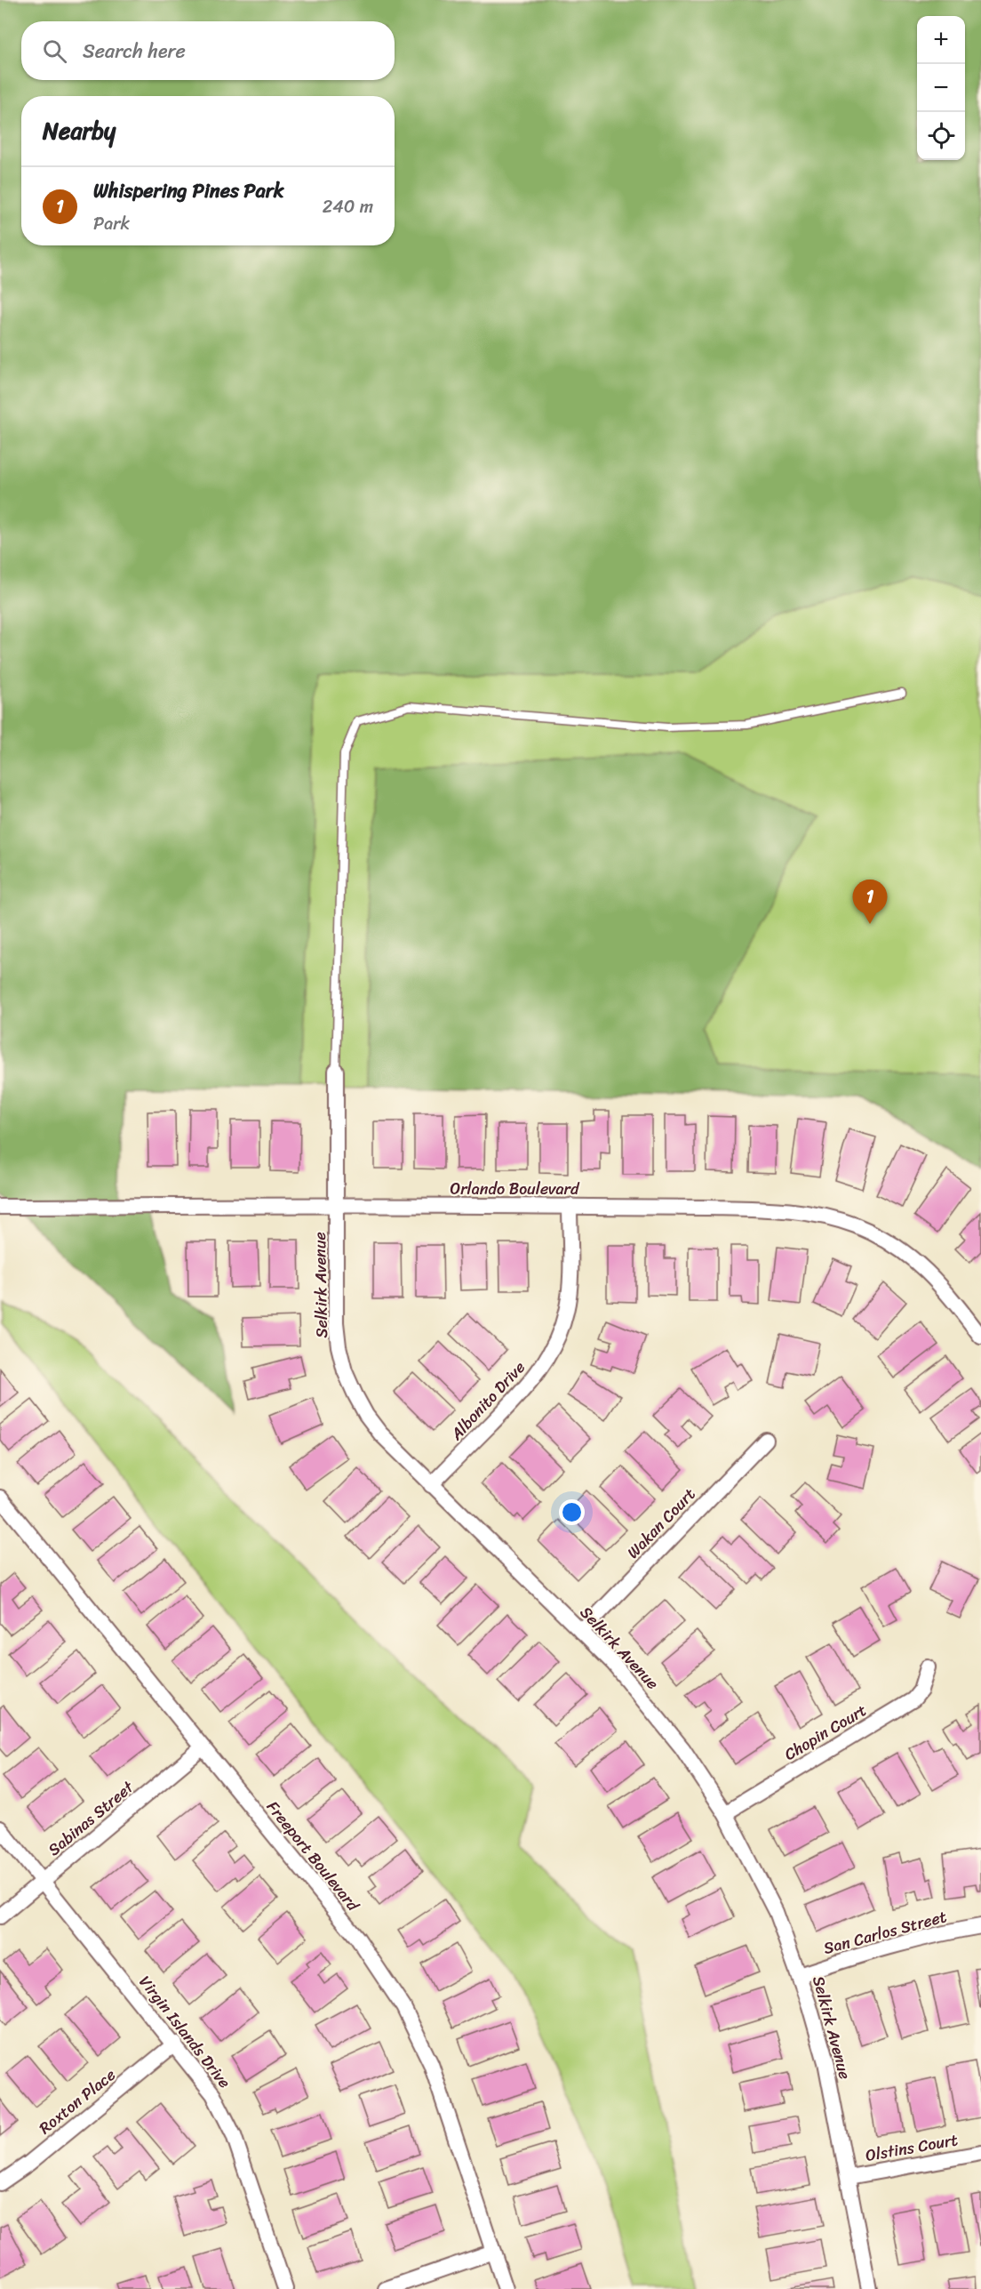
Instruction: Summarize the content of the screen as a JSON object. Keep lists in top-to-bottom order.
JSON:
{
  "streets": {
    "street": [
      "Orlando Boulevard",
      "Selkirk Avenue",
      "Albonito Drive",
      "Wakan Court",
      "Chopin Court",
      "Sabinas Street",
      "Freeport Boulevard",
      "San Carlos Street",
      "Virgin Islands Drive",
      "Roxton Place",
      "Olstins Court"
    ]
  },
  "crossings": [
    ["Orlando Boulevard", "Selkirk Avenue"],
    ["Orlando Boulevard", "Albonito Drive"],
    ["Selkirk Avenue", "Albonito Drive"],
    ["Selkirk Avenue", "Wakan Court"],
    ["Selkirk Avenue", "Chopin Court"],
    ["Selkirk Avenue", "San Carlos Street"],
    ["Selkirk Avenue", "Olstins Court"],
    ["Sabinas Street", "Freeport Boulevard"],
    ["Sabinas Street", "Virgin Islands Drive"],
    ["Virgin Islands Drive", "Roxton Place"]
  ],
  "page": {
    "map_buttons": ["+", "−"],
    "search": "Search here",
    "heading": "Nearby",
    "list": [
      {
        "mark": "1",
        "name": "Whispering Pines Park",
        "note": "Park",
        "value": "240 m"
      }
    ],
    "pins": "1"
  }
}
